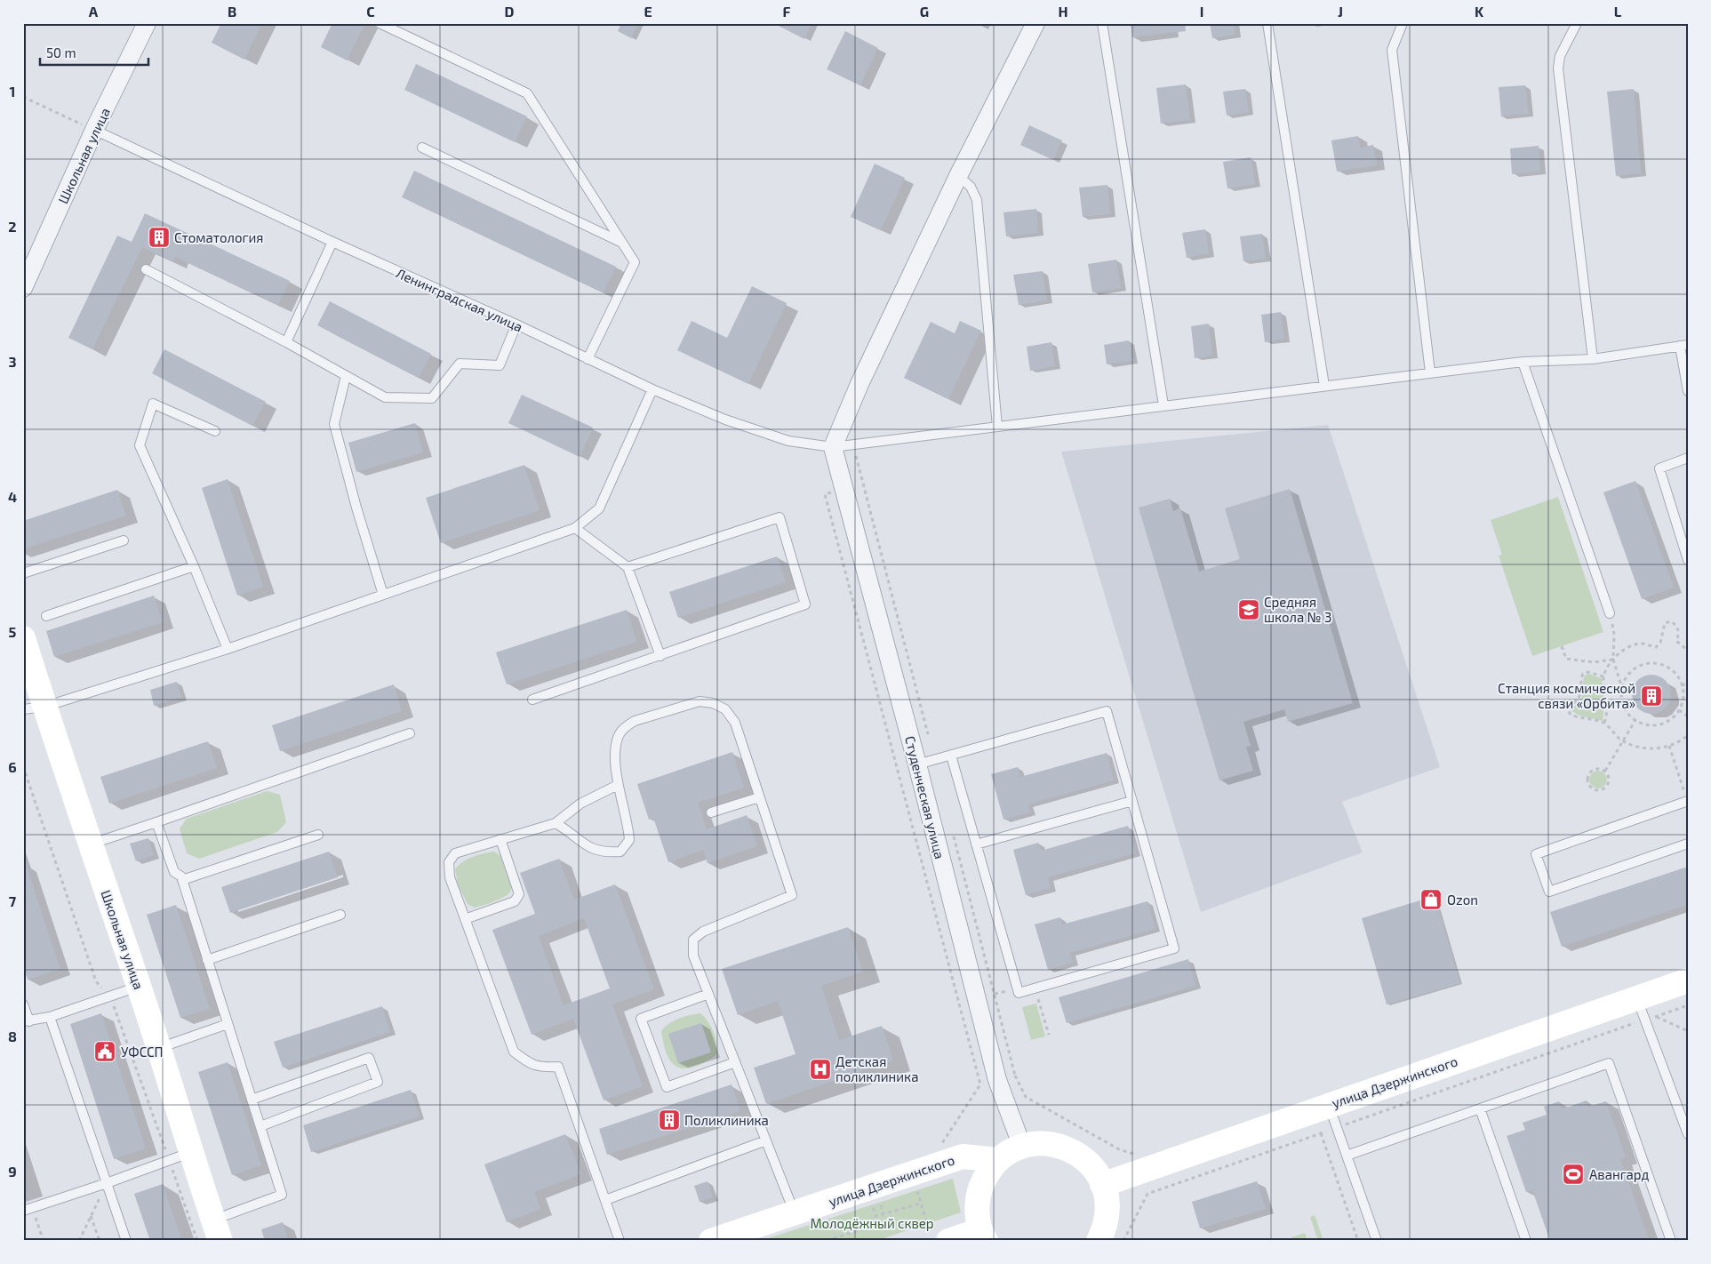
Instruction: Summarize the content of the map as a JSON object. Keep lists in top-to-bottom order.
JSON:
{
  "streets": {
    "street": ["Школьная улица", "Студенческая улица", "улица Дзержинского"],
    "lane": ["Ленинградская улица"]
  },
  "crossings": [
    ["Школьная улица", "Ленинградская улица"],
    ["Ленинградская улица", "Студенческая улица"]
  ],
  "parks": ["Молодёжный сквер"],
  "places": {
    "building": ["Стоматология", "Станция космической связи «Орбита»", "Поликлиника"],
    "school or university": ["Средняя школа № 3"],
    "shop": ["Ozon"],
    "public building": ["УФССП"],
    "hospital": ["Детская поликлиника"],
    "sports": ["Авангард"]
  },
  "scale_bar": "50 m",
  "grid": {
    "columns": [
      "A",
      "B",
      "C",
      "D",
      "E",
      "F",
      "G",
      "H",
      "I",
      "J",
      "K",
      "L"
    ],
    "rows": [
      "1",
      "2",
      "3",
      "4",
      "5",
      "6",
      "7",
      "8",
      "9"
    ]
  }
}
